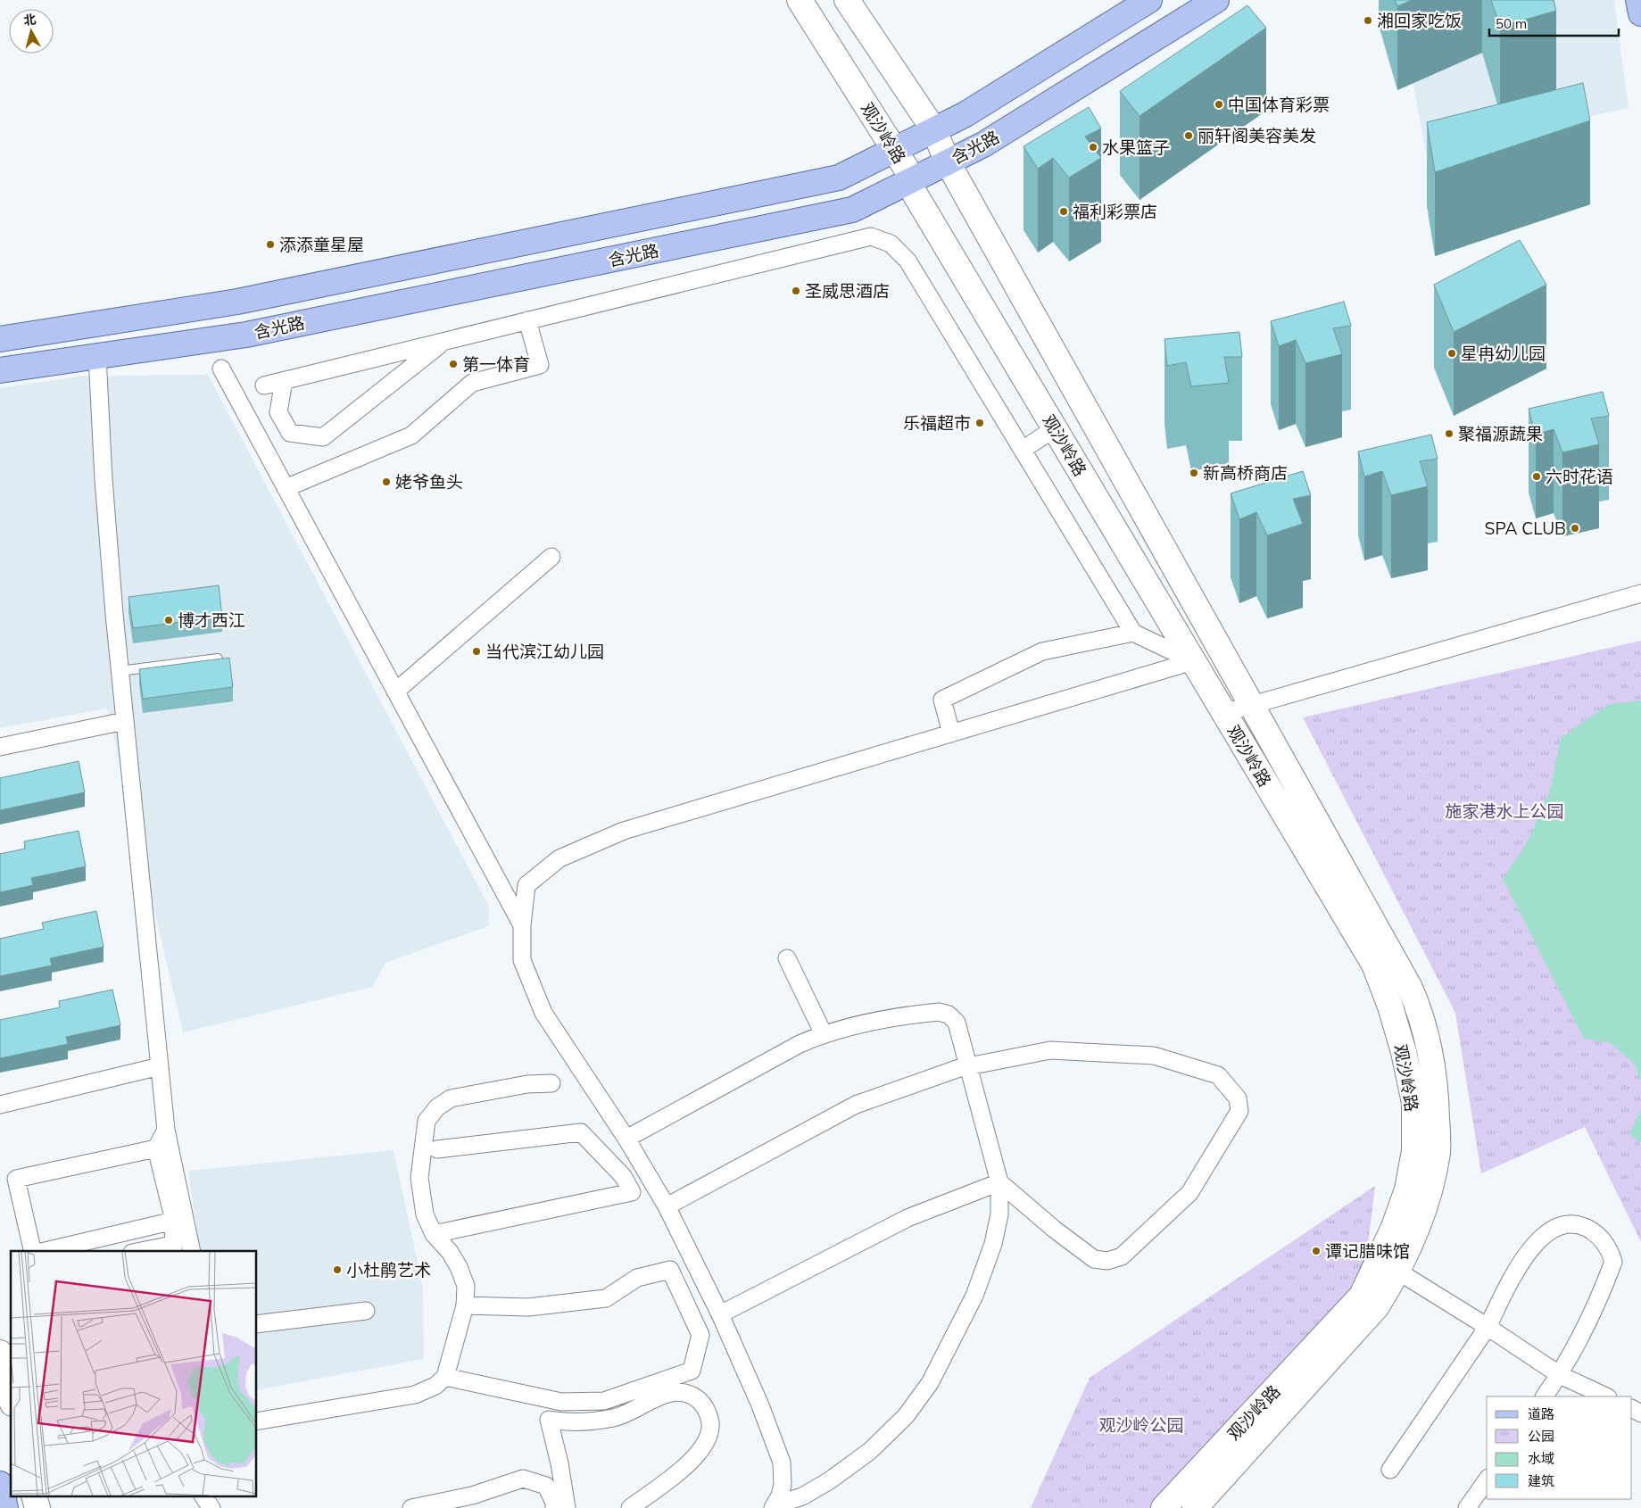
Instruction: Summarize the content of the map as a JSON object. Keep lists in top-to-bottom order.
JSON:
{
  "streets": {
    "main road": ["观沙岭路", "含光路"]
  },
  "crossings": [
    ["观沙岭路", "含光路"]
  ],
  "parks": ["施家港水上公园", "观沙岭公园"],
  "places": [
    "湘回家吃饭",
    "中国体育彩票",
    "丽轩阁美容美发",
    "水果篮子",
    "福利彩票店",
    "添添童星屋",
    "圣威思酒店",
    "星冉幼儿园",
    "第一体育",
    "乐福超市",
    "聚福源蔬果",
    "新高桥商店",
    "六时花语",
    "姥爷鱼头",
    "SPA CLUB",
    "博才西江",
    "当代滨江幼儿园",
    "谭记腊味馆",
    "小杜鹃艺术"
  ],
  "legend": [
    "道路",
    "公园",
    "水域",
    "建筑"
  ],
  "scale_bar": "50 m",
  "north": "top"
}
